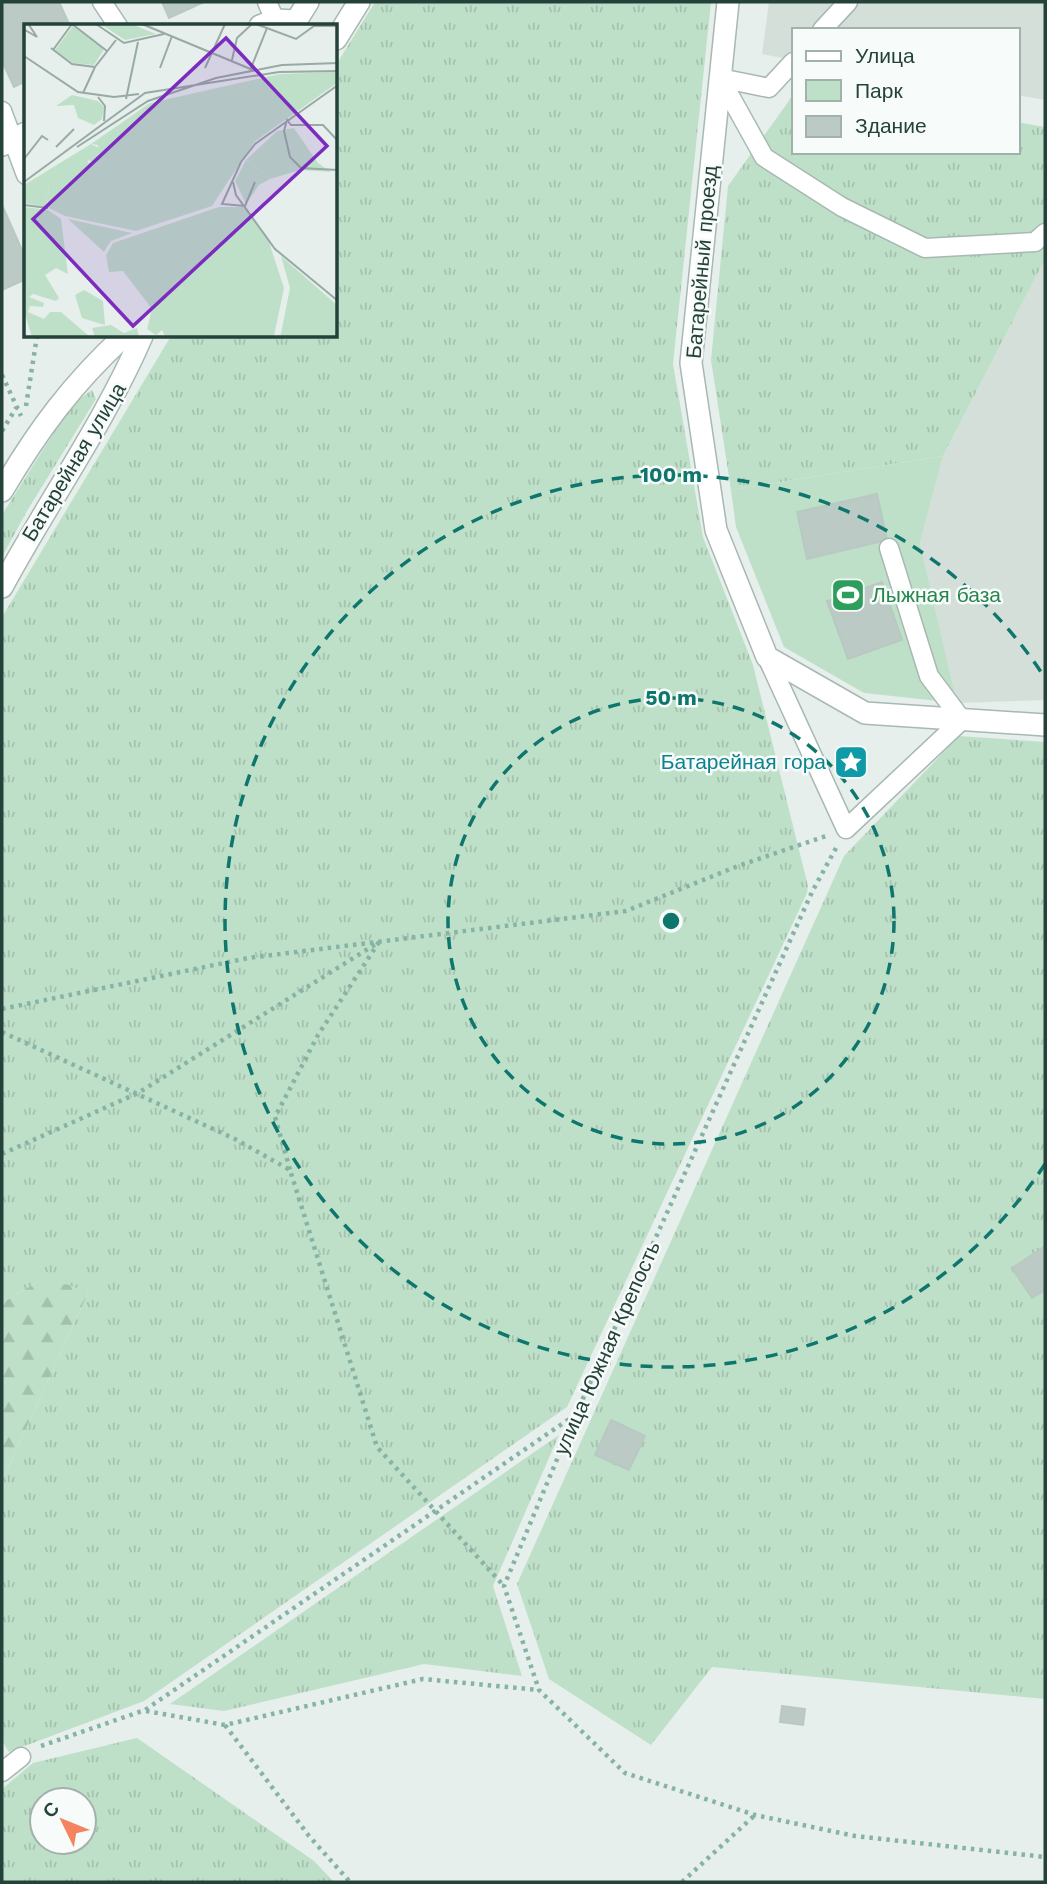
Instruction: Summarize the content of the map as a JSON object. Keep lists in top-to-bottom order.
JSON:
{
  "streets": {
    "street": ["Батарейный проезд", "Батарейная улица"],
    "path": ["улица Южная Крепость"]
  },
  "crossings": [
    ["Батарейный проезд", "улица Южная Крепость"]
  ],
  "places": {
    "sports": ["Лыжная база"],
    "place": ["Батарейная гора"]
  },
  "legend": ["Улица", "Парк", "Здание"],
  "north": "top left",
  "rings": ["100 m", "50 m"]
}
